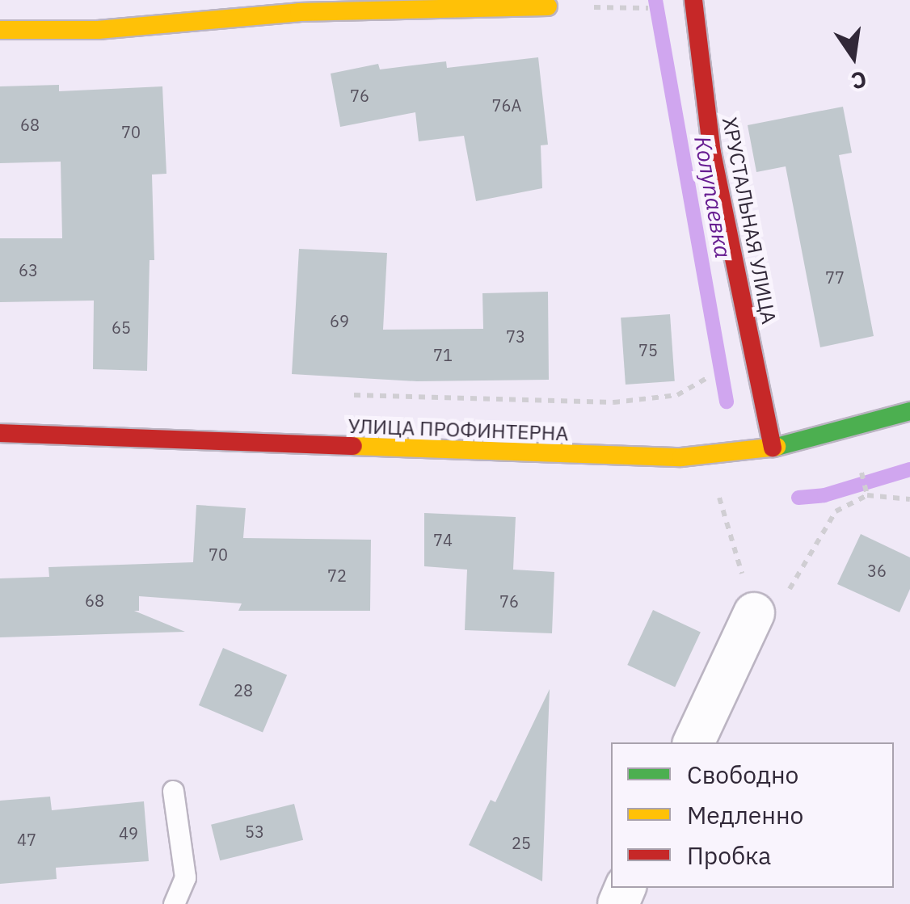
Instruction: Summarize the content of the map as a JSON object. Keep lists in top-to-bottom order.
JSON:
{
  "streets": {
    "street": ["ХРУСТАЛЬНАЯ УЛИЦА", "УЛИЦА ПРОФИНТЕРНА"]
  },
  "crossings": [
    ["ХРУСТАЛЬНАЯ УЛИЦА", "УЛИЦА ПРОФИНТЕРНА"]
  ],
  "water": ["Колупаевка"],
  "house_numbers": [
    "76",
    "76А",
    "68",
    "70",
    "63",
    "77",
    "69",
    "65",
    "73",
    "75",
    "71",
    "74",
    "70",
    "36",
    "72",
    "68",
    "76",
    "28",
    "53",
    "49",
    "47",
    "25"
  ],
  "legend": ["Свободно", "Медленно", "Пробка"],
  "north": "bottom"
}
